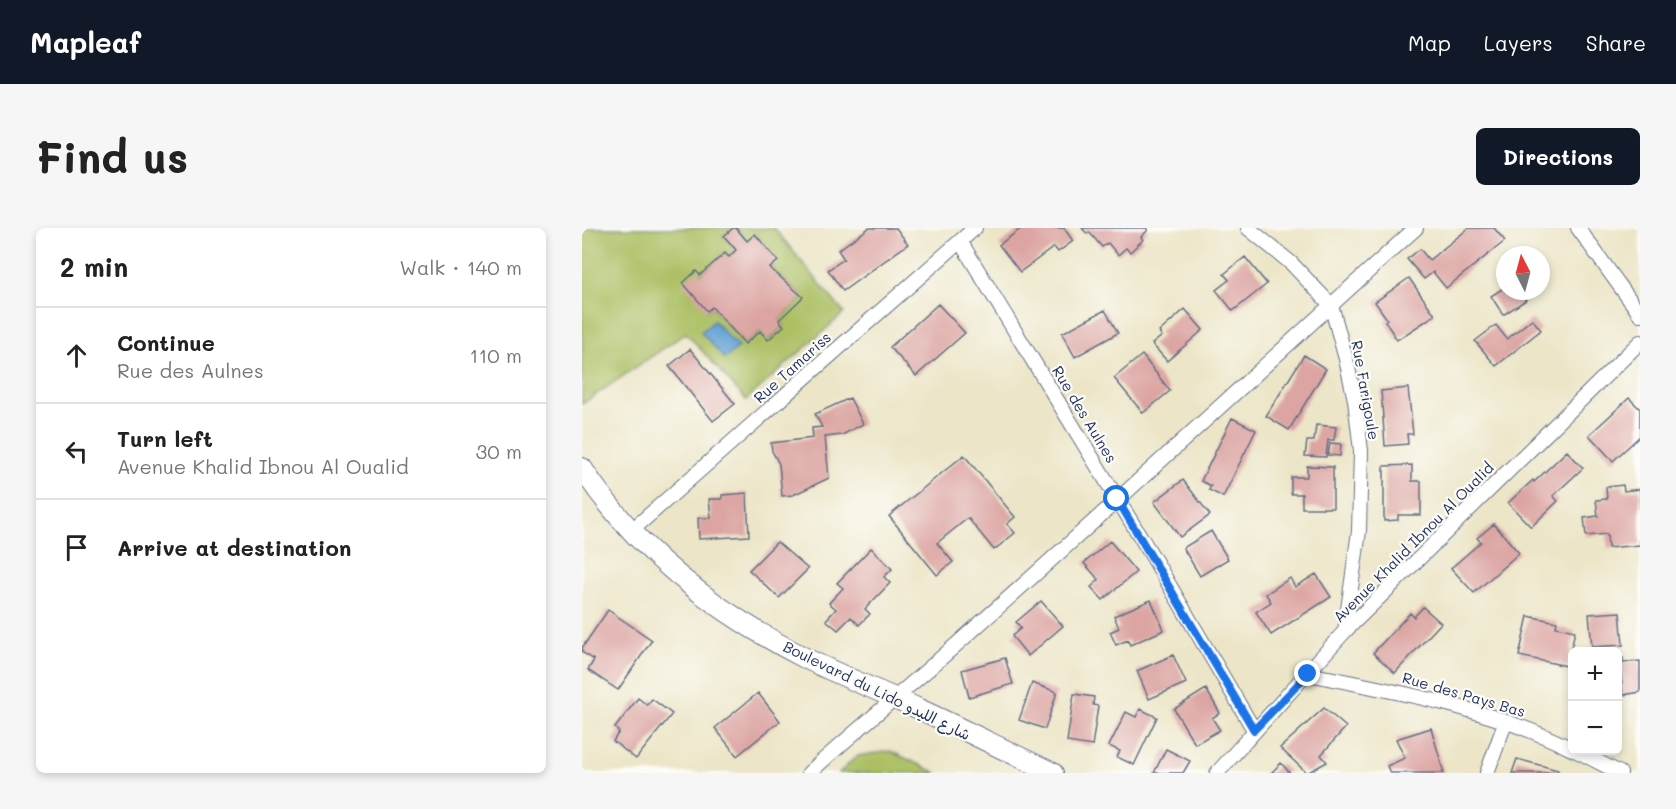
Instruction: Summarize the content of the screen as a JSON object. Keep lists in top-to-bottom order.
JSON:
{
  "streets": {
    "main road": ["Boulevard du Lido شارع الليدو"],
    "street": [
      "Rue Tamariss",
      "Rue Farigoule",
      "Rue des Aulnes",
      "Avenue Khalid Ibnou Al Oualid",
      "Rue des Pays Bas"
    ]
  },
  "crossings": [
    ["Rue Tamariss", "Rue des Aulnes"],
    ["Rue Tamariss", "Boulevard du Lido شارع الليدو"],
    ["Rue Farigoule", "Avenue Khalid Ibnou Al Oualid"],
    ["Rue des Aulnes", "Avenue Khalid Ibnou Al Oualid"],
    ["Avenue Khalid Ibnou Al Oualid", "Rue des Pays Bas"]
  ],
  "north": "top",
  "page": {
    "header": "Mapleaf",
    "nav": ["Map", "Layers", "Share"],
    "buttons": "Directions",
    "title": "Find us",
    "heading": ["2 min", "Walk · 140 m"],
    "list": [
      ["Continue", "Rue des Aulnes", "110 m"],
      ["Turn left", "Avenue Khalid Ibnou Al Oualid", "30 m"],
      "Arrive at destination"
    ],
    "map_buttons": ["+", "−"]
  }
}
